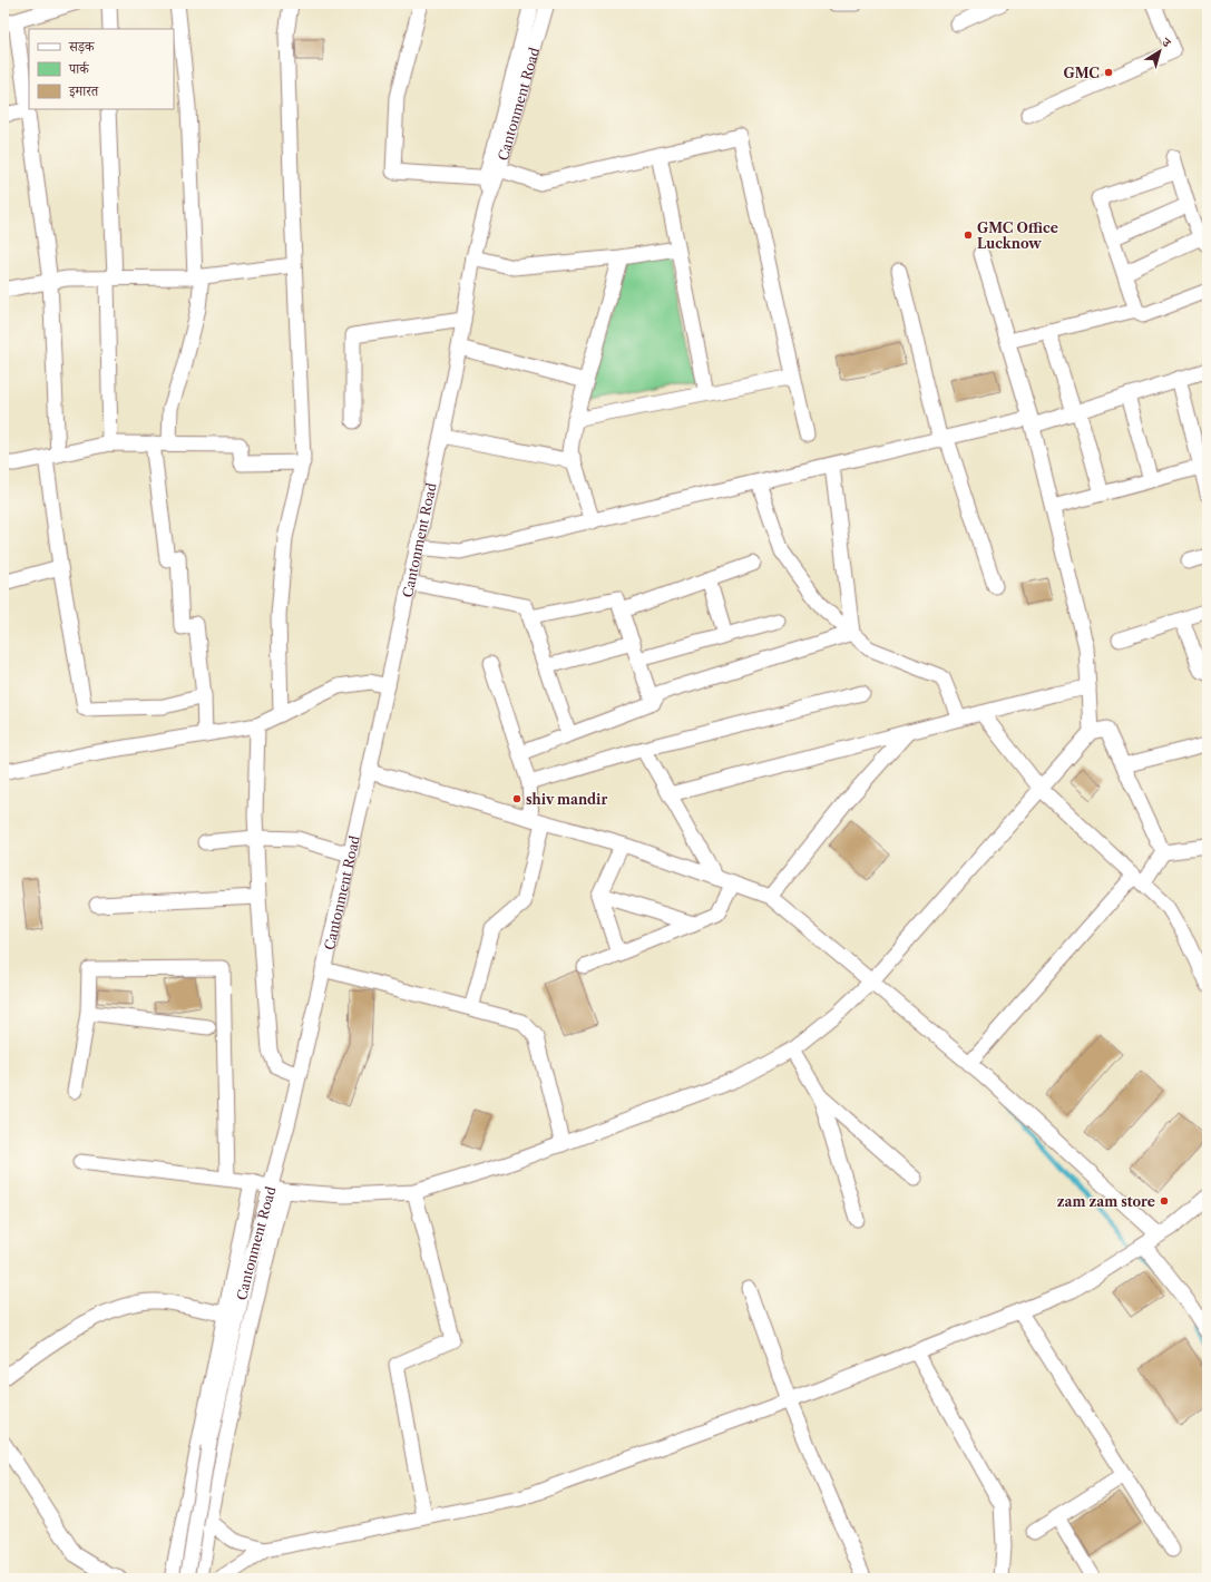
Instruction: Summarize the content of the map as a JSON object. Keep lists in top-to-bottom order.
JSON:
{
  "streets": {
    "street": ["Cantonment Road"]
  },
  "places": [
    "GMC",
    "GMC Office Lucknow",
    "shiv mandir",
    "zam zam store"
  ],
  "legend": ["सड़क", "पार्क", "इमारत"],
  "north": "top right"
}
